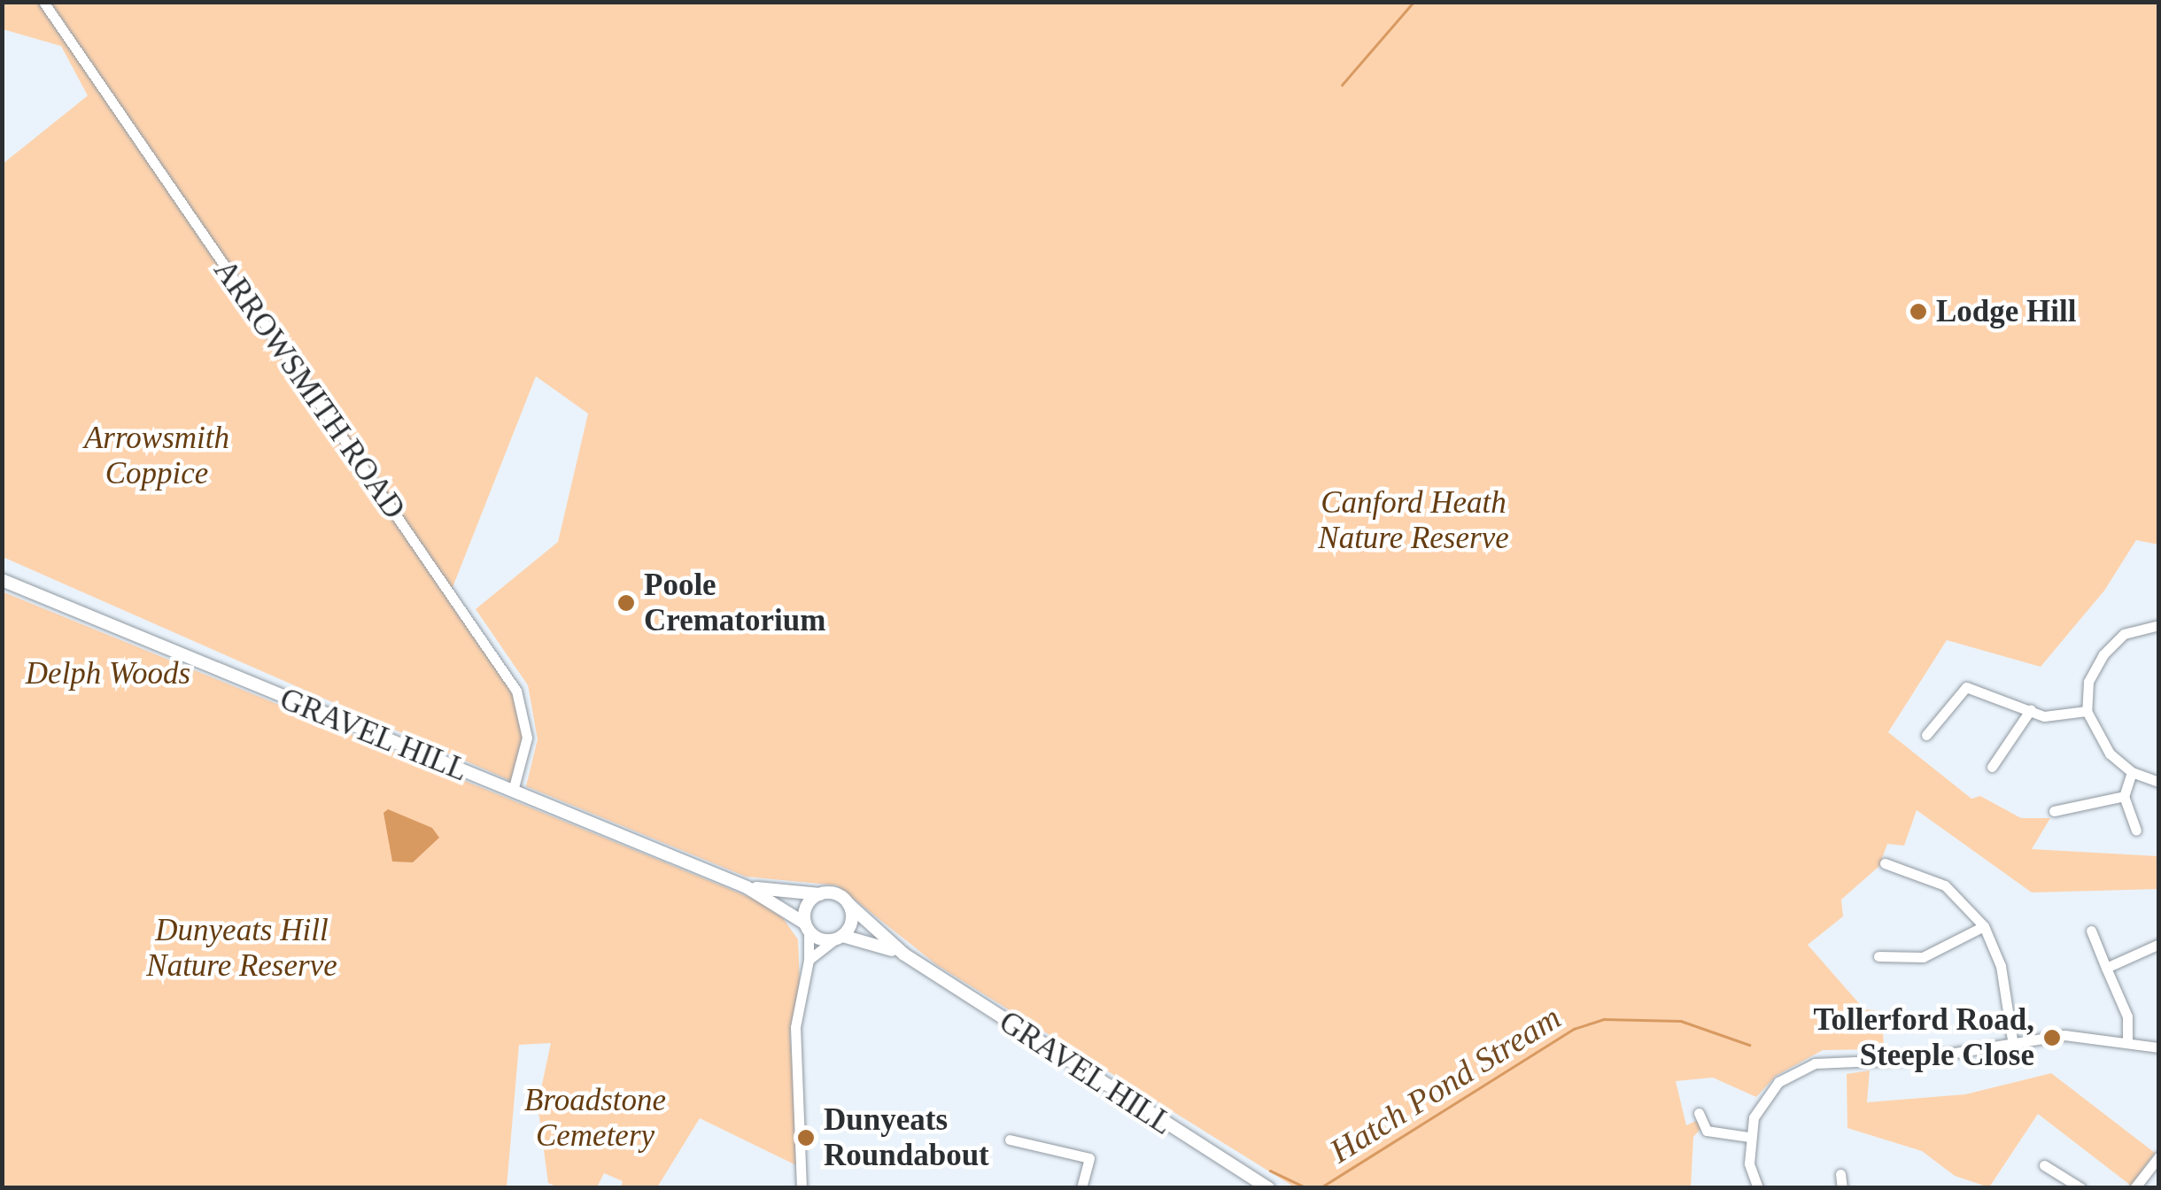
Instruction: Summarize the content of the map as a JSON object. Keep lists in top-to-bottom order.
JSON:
{
  "streets": {
    "main road": ["GRAVEL HILL"],
    "street": ["ARROWSMITH ROAD"]
  },
  "crossings": [
    ["ARROWSMITH ROAD", "GRAVEL HILL"]
  ],
  "water": ["Hatch Pond Stream"],
  "parks": [
    "Arrowsmith Coppice",
    "Canford Heath Nature Reserve",
    "Delph Woods",
    "Dunyeats Hill Nature Reserve",
    "Broadstone Cemetery"
  ],
  "places": [
    "Lodge Hill",
    "Poole Crematorium",
    "Tollerford Road, Steeple Close",
    "Dunyeats Roundabout"
  ]
}
